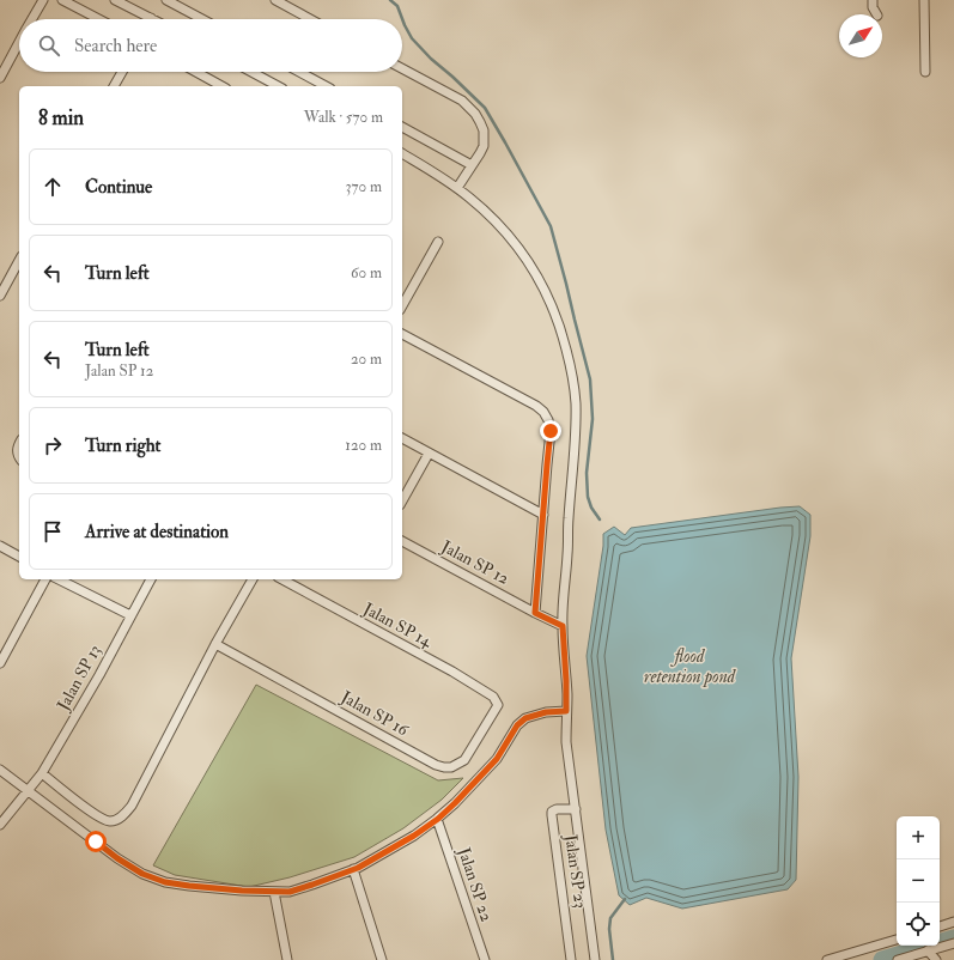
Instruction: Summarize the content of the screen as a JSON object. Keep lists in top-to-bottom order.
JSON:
{
  "streets": {
    "street": [
      "Jalan SP 12",
      "Jalan SP 14",
      "Jalan SP 13",
      "Jalan SP 16",
      "Jalan SP 23",
      "Jalan SP 22"
    ]
  },
  "crossings": [
    ["Jalan SP 14", "Jalan SP 16"]
  ],
  "water": ["flood retention pond"],
  "north": "top right",
  "page": {
    "search": "Search here",
    "heading": ["8 min", "Walk · 570 m"],
    "list": [
      ["Continue", "370 m"],
      ["Turn left", "60 m"],
      ["Turn left", "Jalan SP 12", "20 m"],
      ["Turn right", "120 m"],
      "Arrive at destination"
    ],
    "map_buttons": ["+", "−"]
  }
}
